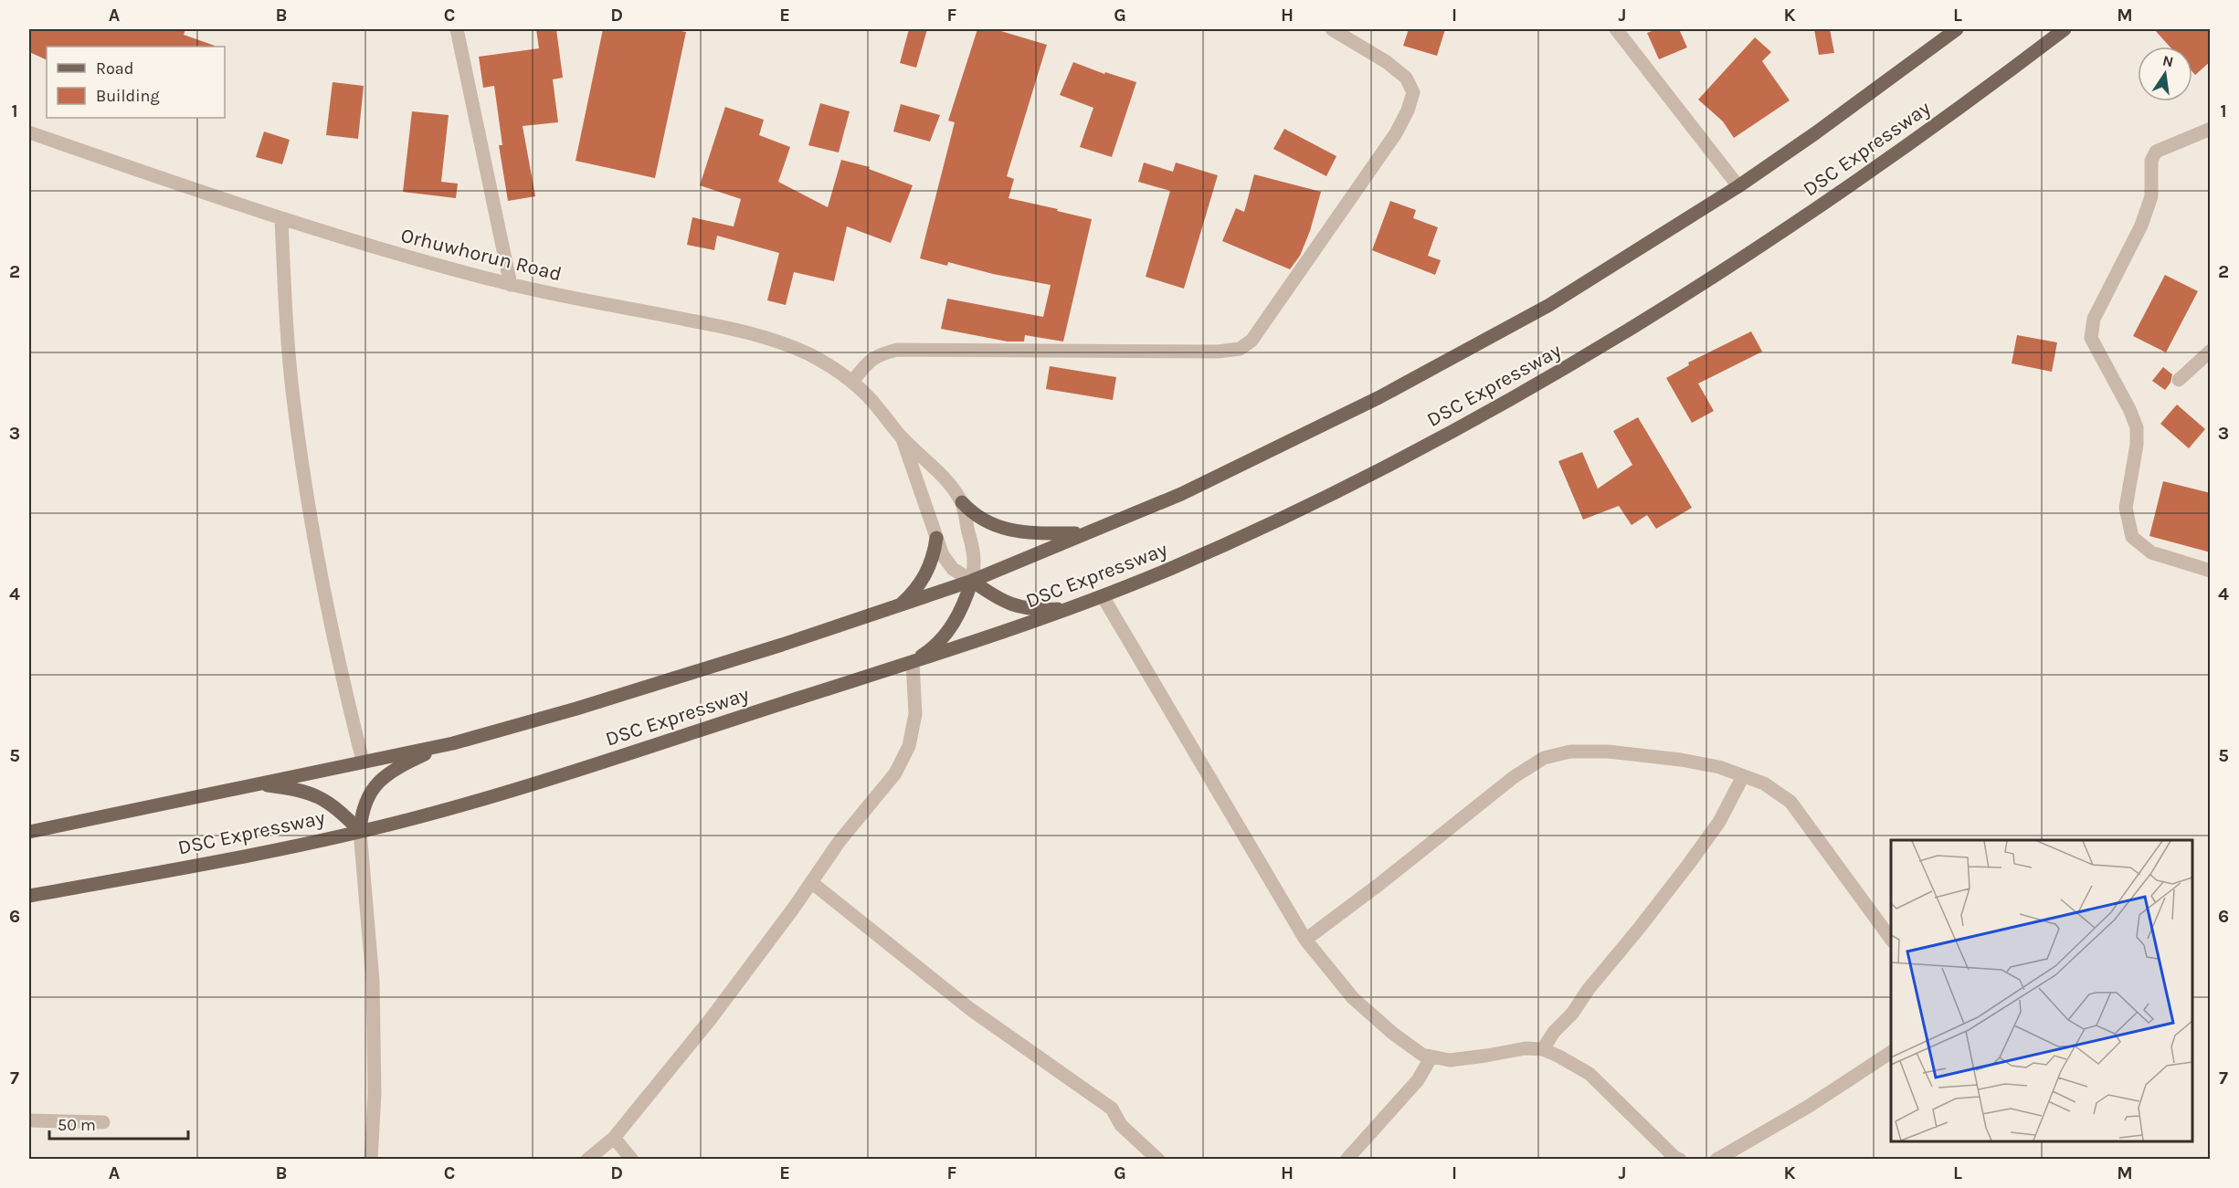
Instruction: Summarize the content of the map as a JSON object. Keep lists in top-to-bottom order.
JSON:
{
  "streets": {
    "main road": ["DSC Expressway"],
    "street": ["Orhuwhorun Road"]
  },
  "legend": ["Road", "Building"],
  "scale_bar": "50 m",
  "north": "top",
  "grid": {
    "columns": [
      "A",
      "B",
      "C",
      "D",
      "E",
      "F",
      "G",
      "H",
      "I",
      "J",
      "K",
      "L",
      "M"
    ],
    "rows": [
      "1",
      "2",
      "3",
      "4",
      "5",
      "6",
      "7"
    ]
  }
}
